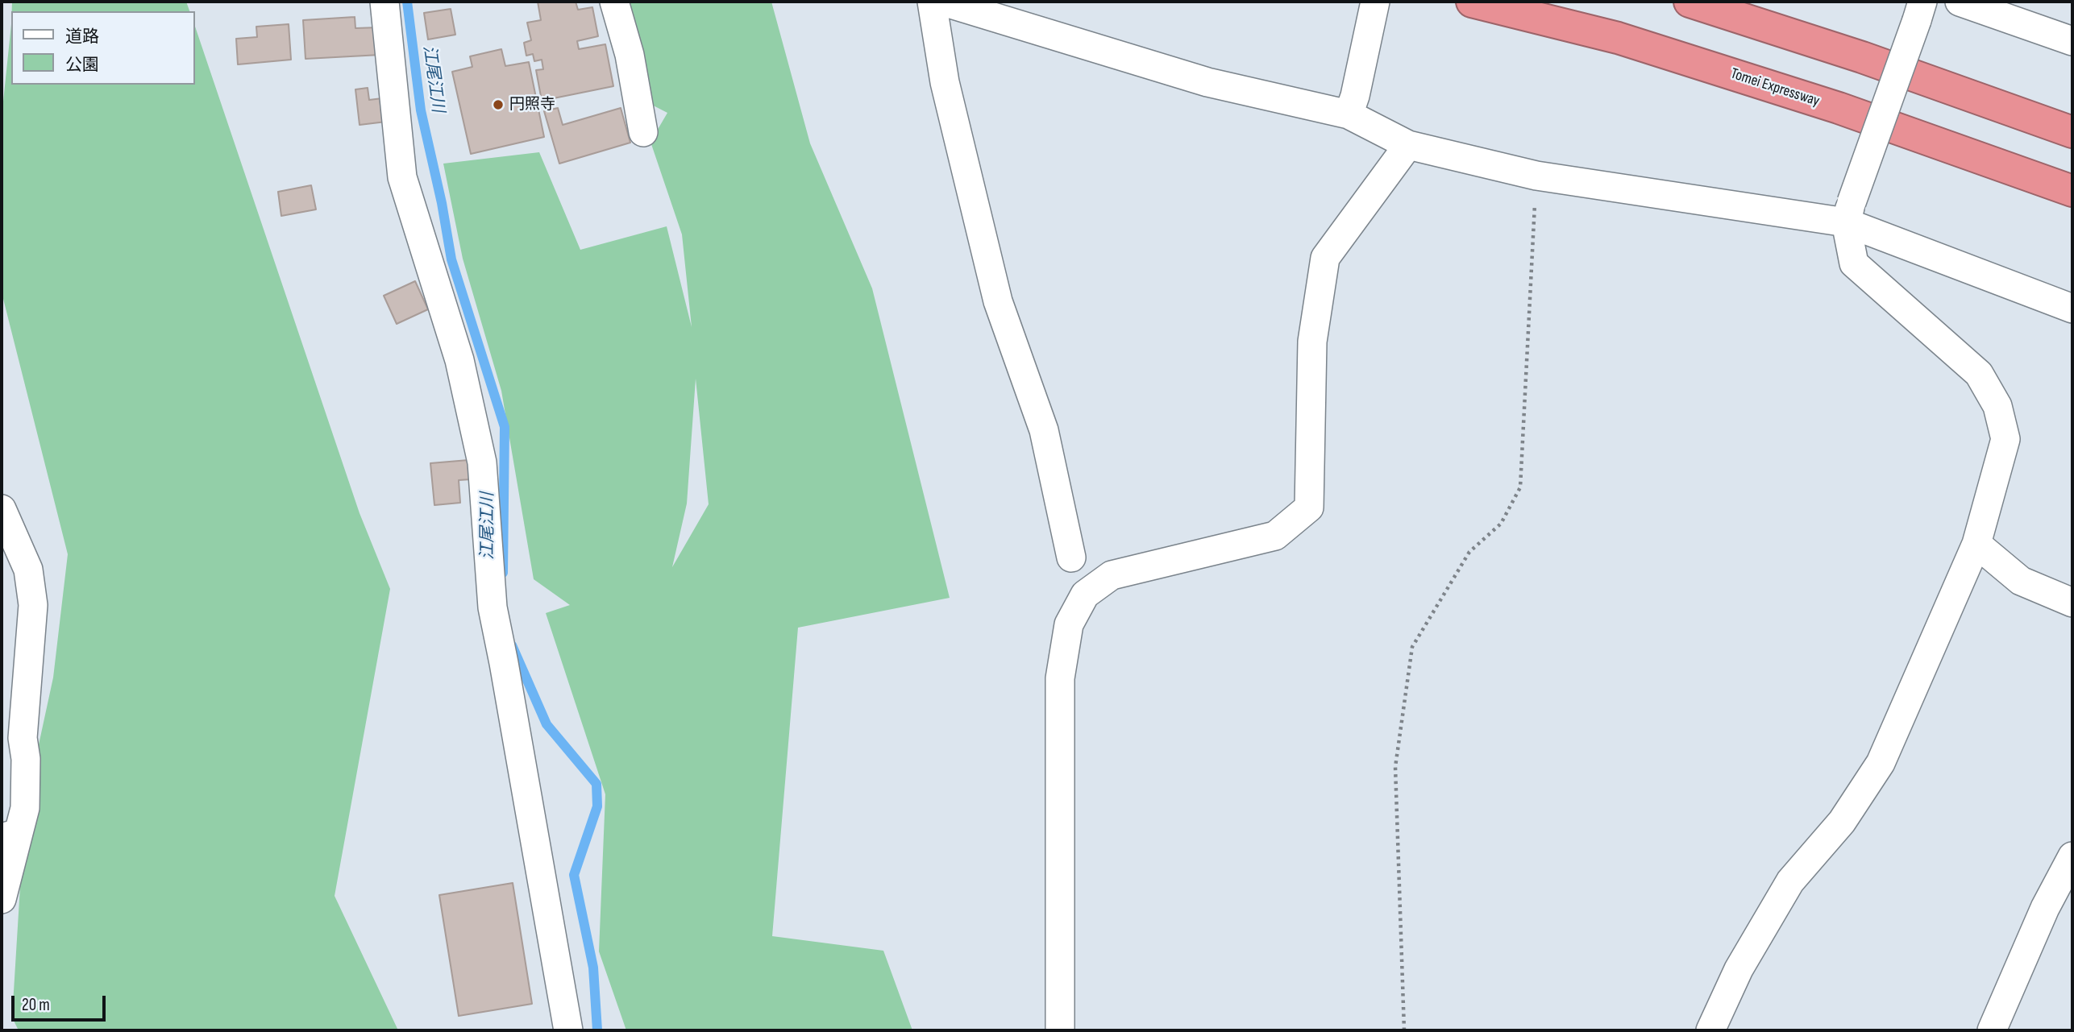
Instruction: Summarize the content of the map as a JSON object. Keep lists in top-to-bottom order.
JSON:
{
  "streets": {
    "highway": ["Tomei Expressway"]
  },
  "water": ["江尾江川"],
  "places": ["円照寺"],
  "legend": ["道路", "公園"],
  "scale_bar": "20 m"
}
